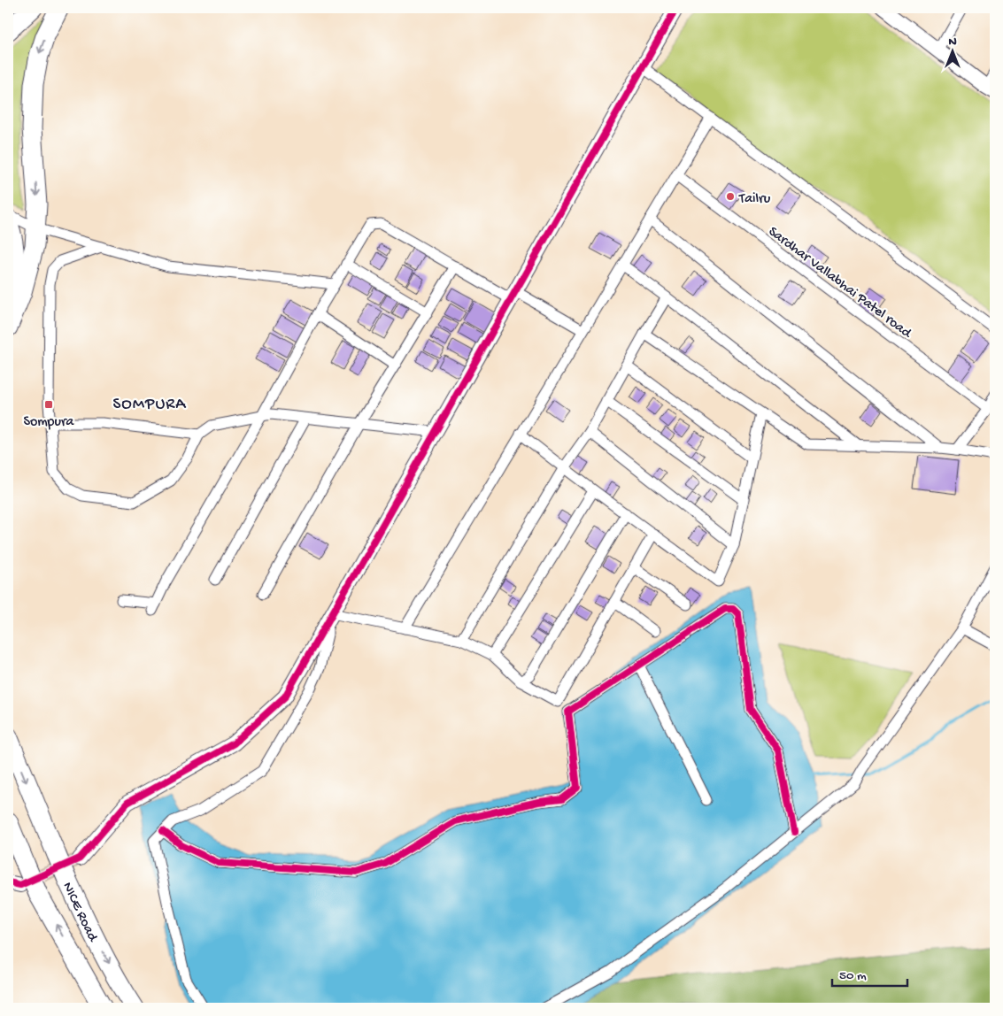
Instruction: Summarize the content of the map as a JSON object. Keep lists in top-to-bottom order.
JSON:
{
  "streets": {
    "highway": ["NICE Road"],
    "street": ["Sardhar Vallabhai Patel road"]
  },
  "districts": ["SOMPURA"],
  "places": {
    "other": ["Tailru"],
    "transit": ["Sompura"]
  },
  "scale_bar": "50 m",
  "north": "top"
}
